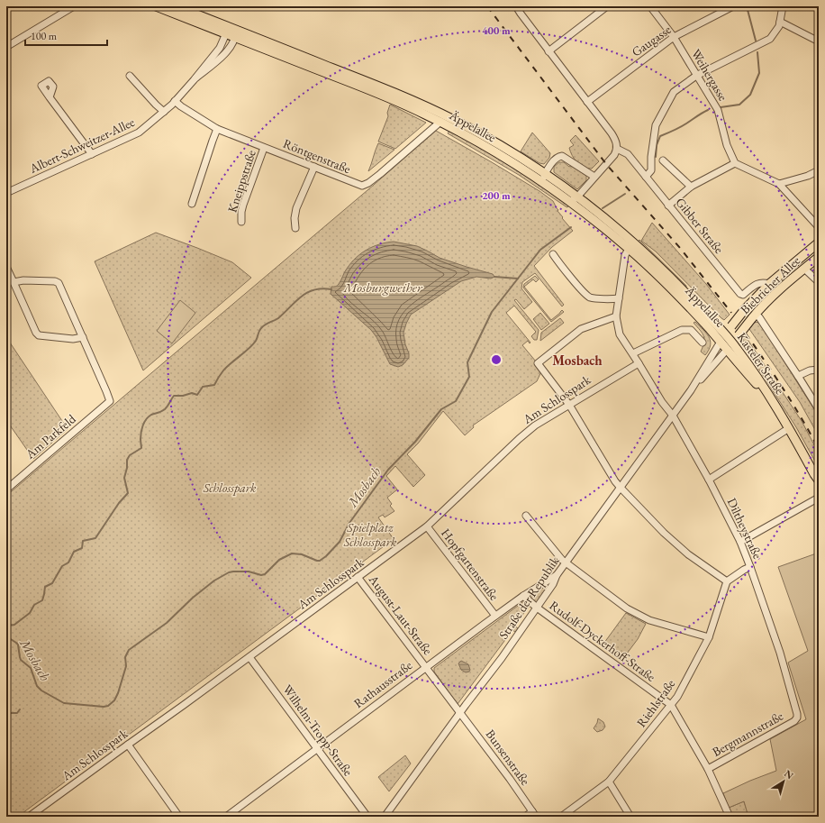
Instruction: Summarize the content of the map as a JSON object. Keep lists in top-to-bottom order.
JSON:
{
  "streets": {
    "main road": ["Äppelallee", "Biebricher Allee", "Kasteler Straße"],
    "street": [
      "Gaugasse",
      "Weihergasse",
      "Albert-Schweitzer-Allee",
      "Röntgenstraße",
      "Kneippstraße",
      "Gibber Straße",
      "Am Schlosspark",
      "Am Parkfeld",
      "Diltheystraße",
      "Hopfgartenstraße",
      "Straße der Republik",
      "August-Laut-Straße",
      "Rudolf-Dyckerhoff-Straße",
      "Rathausstraße",
      "Riehlstraße",
      "Wilhelm-Tropp-Straße",
      "Bergmannstraße",
      "Bunsenstraße"
    ]
  },
  "crossings": [
    ["Gaugasse", "Weihergasse"],
    ["Äppelallee", "Albert-Schweitzer-Allee"],
    ["Äppelallee", "Röntgenstraße"],
    ["Äppelallee", "Biebricher Allee"],
    ["Äppelallee", "Kasteler Straße"],
    ["Äppelallee", "Diltheystraße"],
    ["Äppelallee", "Straße der Republik"],
    ["Albert-Schweitzer-Allee", "Röntgenstraße"],
    ["Röntgenstraße", "Kneippstraße"],
    ["Gibber Straße", "Biebricher Allee"],
    ["Biebricher Allee", "Kasteler Straße"],
    ["Biebricher Allee", "Straße der Republik"],
    ["Kasteler Straße", "Straße der Republik"],
    ["Am Schlosspark", "Diltheystraße"],
    ["Am Schlosspark", "Hopfgartenstraße"],
    ["Am Schlosspark", "August-Laut-Straße"],
    ["Am Schlosspark", "Wilhelm-Tropp-Straße"],
    ["Diltheystraße", "Straße der Republik"],
    ["Diltheystraße", "Bergmannstraße"],
    ["Hopfgartenstraße", "Rathausstraße"],
    ["Straße der Republik", "August-Laut-Straße"],
    ["Straße der Republik", "Rudolf-Dyckerhoff-Straße"],
    ["Straße der Republik", "Rathausstraße"],
    ["Straße der Republik", "Bunsenstraße"],
    ["August-Laut-Straße", "Rathausstraße"],
    ["August-Laut-Straße", "Bunsenstraße"],
    ["Rudolf-Dyckerhoff-Straße", "Rathausstraße"],
    ["Rudolf-Dyckerhoff-Straße", "Riehlstraße"],
    ["Rudolf-Dyckerhoff-Straße", "Bergmannstraße"],
    ["Rathausstraße", "Wilhelm-Tropp-Straße"]
  ],
  "districts": ["Mosbach"],
  "water": ["Mosburgweiher", "Mosbach"],
  "parks": ["Schlosspark", "Spielplatz Schlosspark"],
  "scale_bar": "100 m",
  "north": "top right",
  "rings": ["400 m", "200 m"]
}
